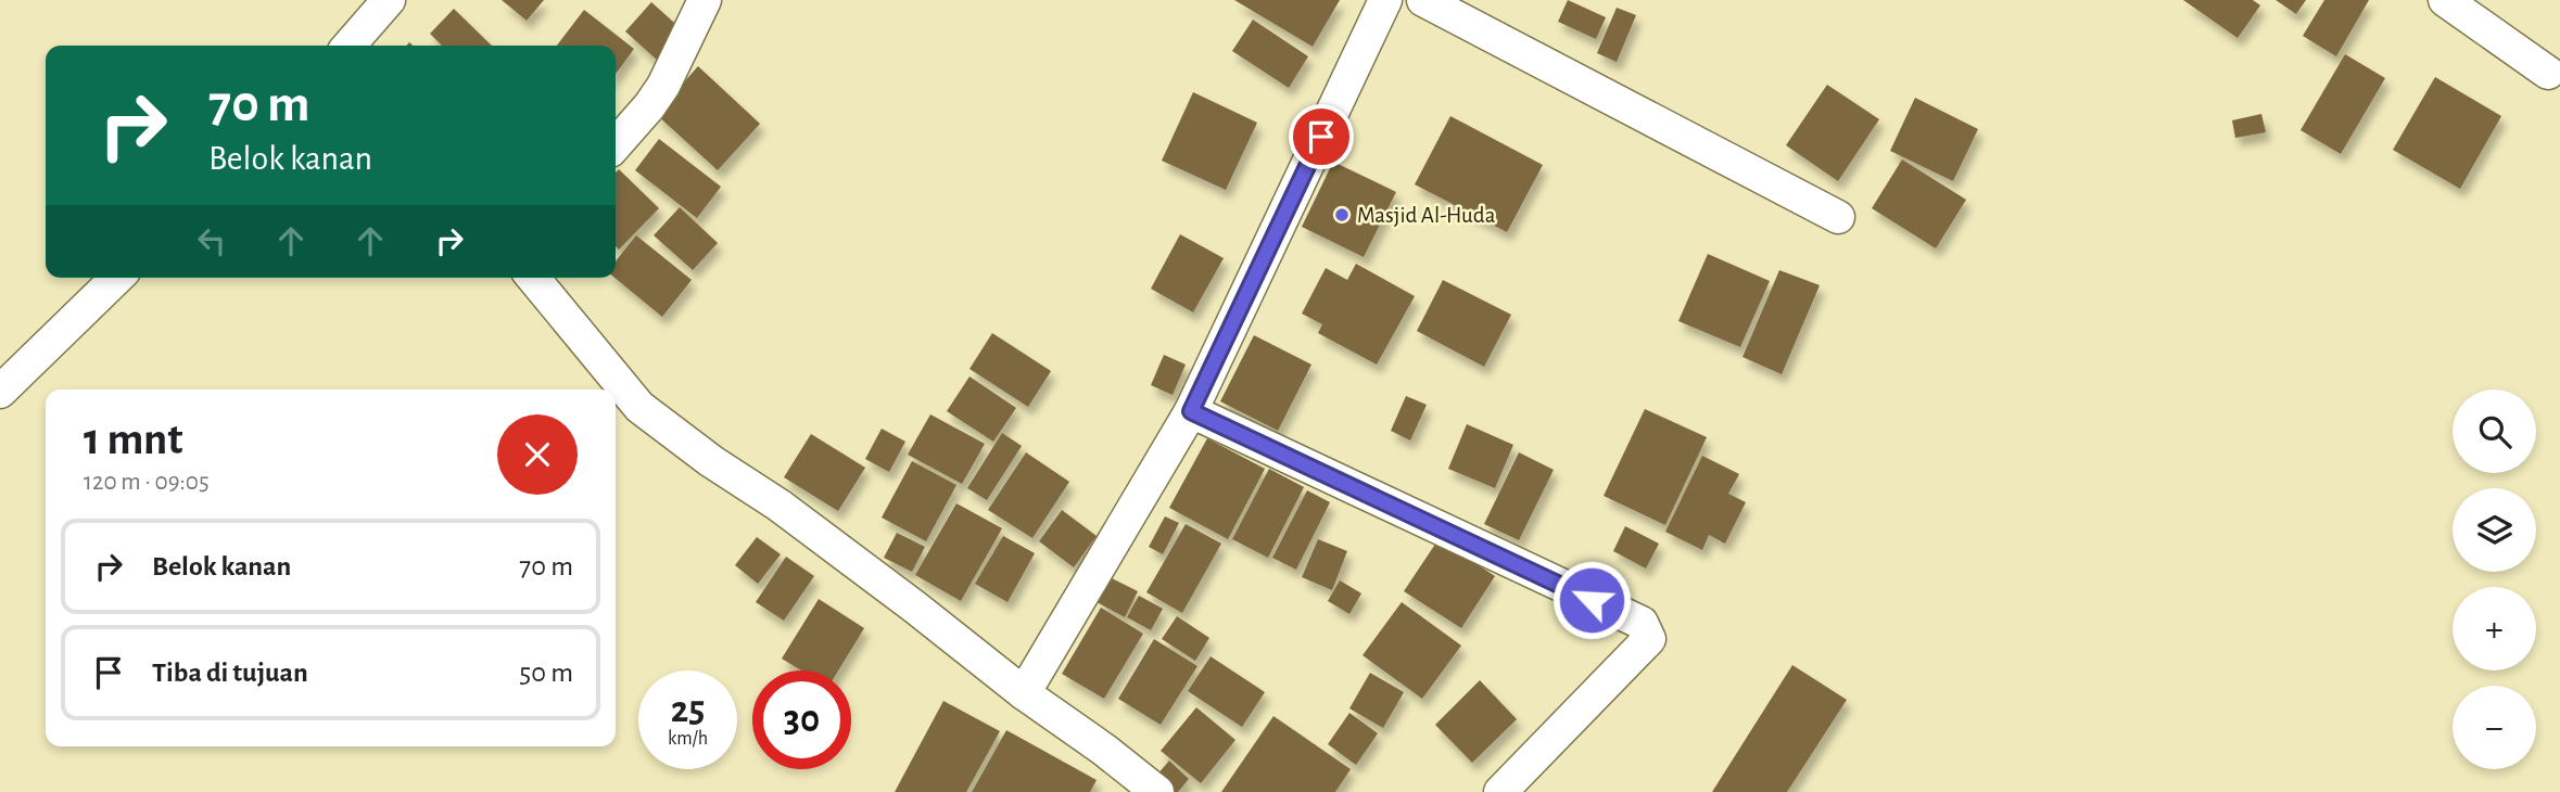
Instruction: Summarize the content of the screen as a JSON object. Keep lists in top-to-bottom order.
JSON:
{
  "places": ["Masjid Al-Huda"],
  "page": {
    "turn": ["70 m", "Belok kanan"],
    "map_buttons": ["+", "−"],
    "heading": ["1 mnt", "120 m · 09:05"],
    "list": [
      {
        "name": "Belok kanan",
        "value": "70 m"
      },
      {
        "name": "Tiba di tujuan",
        "value": "50 m"
      }
    ],
    "speed": "25 km/h",
    "limit": "30"
  }
}
